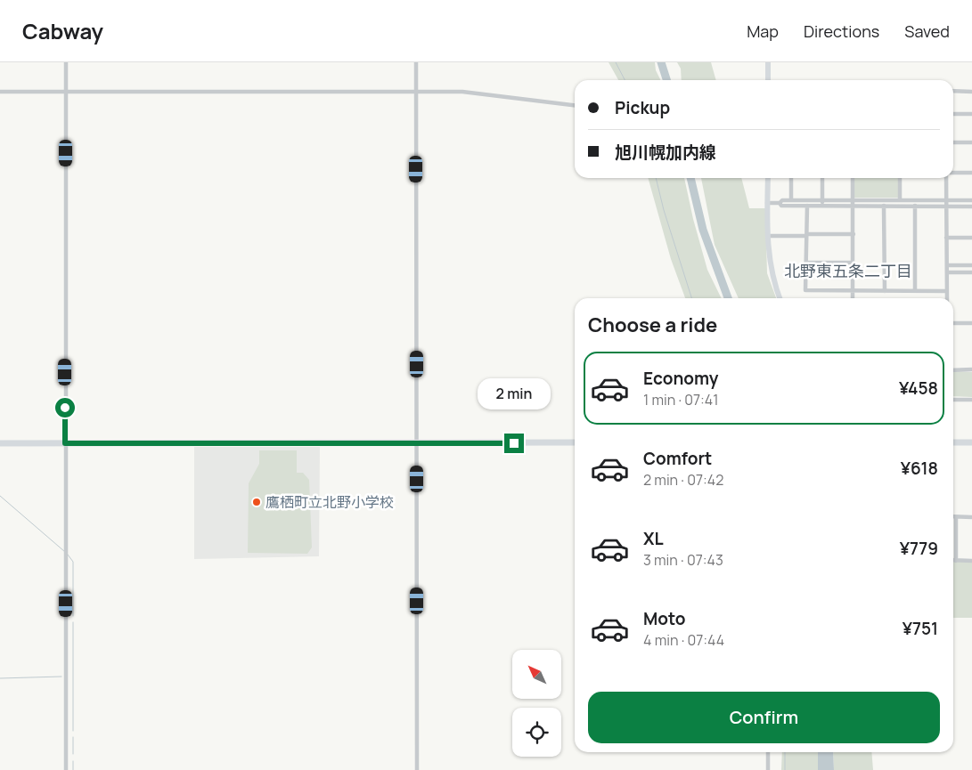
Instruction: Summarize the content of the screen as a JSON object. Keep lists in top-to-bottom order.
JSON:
{
  "districts": ["北野東五条二丁目"],
  "places": ["鷹栖町立北野小学校"],
  "north": "top left",
  "page": {
    "header": "Cabway",
    "nav": ["Map", "Directions", "Saved"],
    "banner": ["Pickup", "旭川幌加内線"],
    "heading": "Choose a ride",
    "list": [
      {
        "name": "Economy",
        "note": "1 min · 07:41",
        "value": "¥458"
      },
      {
        "name": "Comfort",
        "note": "2 min · 07:42",
        "value": "¥618"
      },
      {
        "name": "XL",
        "note": "3 min · 07:43",
        "value": "¥779"
      },
      {
        "name": "Moto",
        "note": "4 min · 07:44",
        "value": "¥751"
      }
    ],
    "bubble": "2 min",
    "buttons": "Confirm"
  }
}
